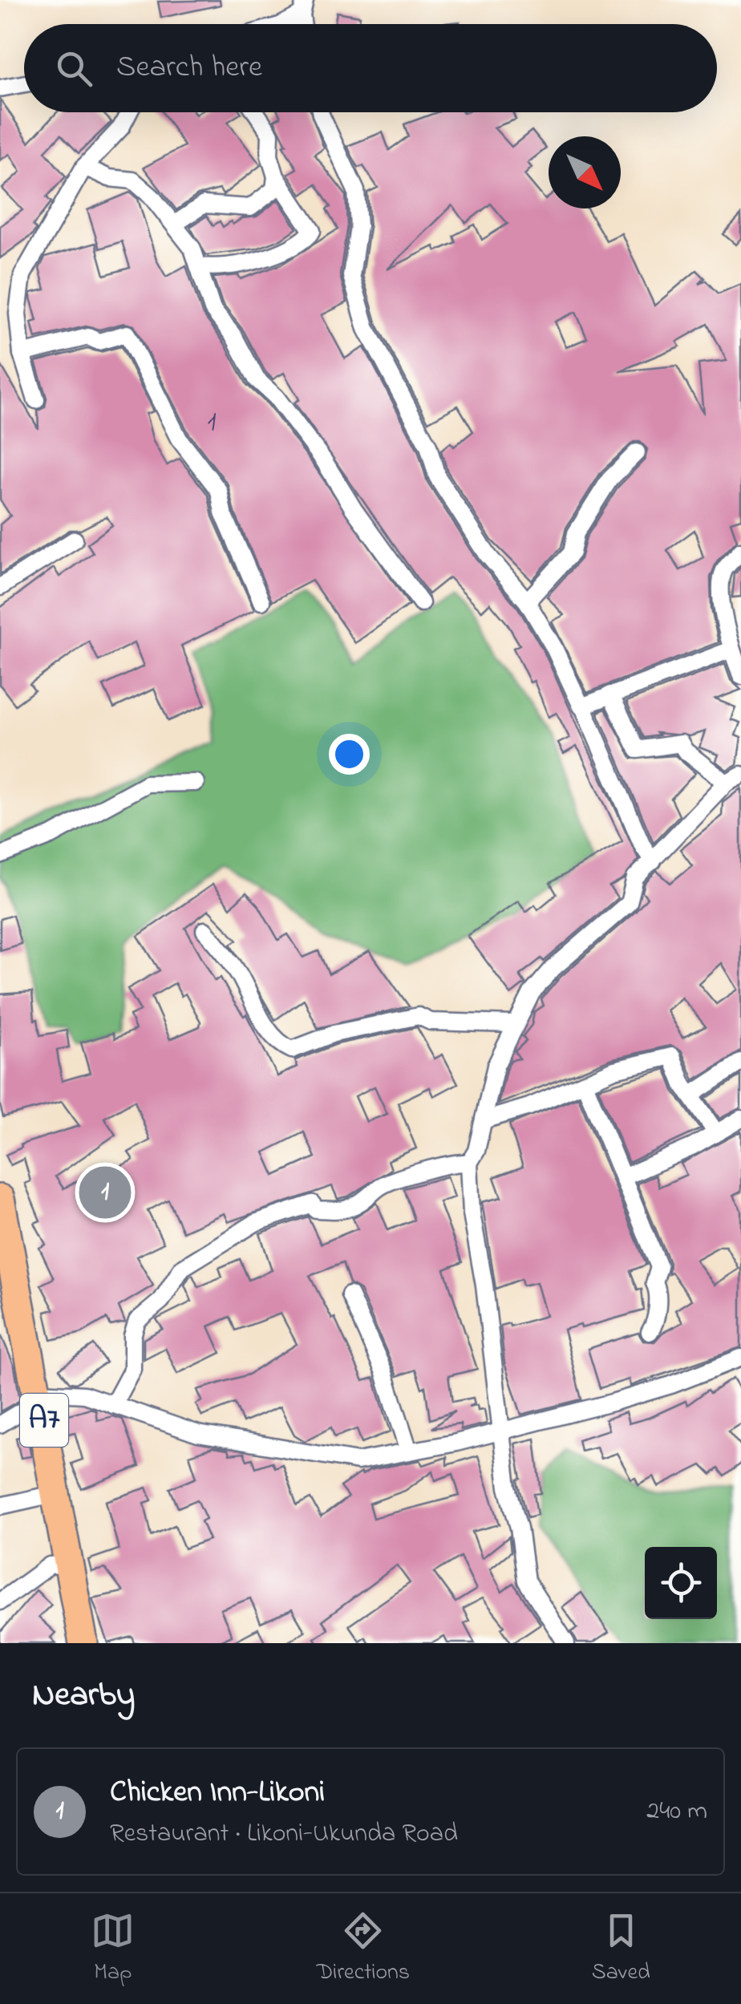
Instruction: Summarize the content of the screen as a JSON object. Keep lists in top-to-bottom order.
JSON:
{
  "streets": {
    "highway": ["A7"]
  },
  "house_numbers": ["1"],
  "north": "bottom right",
  "page": {
    "search": "Search here",
    "pins": "1",
    "heading": "Nearby",
    "list": [
      {
        "mark": "1",
        "name": "Chicken Inn-Likoni",
        "note": "Restaurant · Likoni-Ukunda Road",
        "value": "240 m"
      }
    ],
    "nav": ["Map", "Directions", "Saved"]
  }
}
